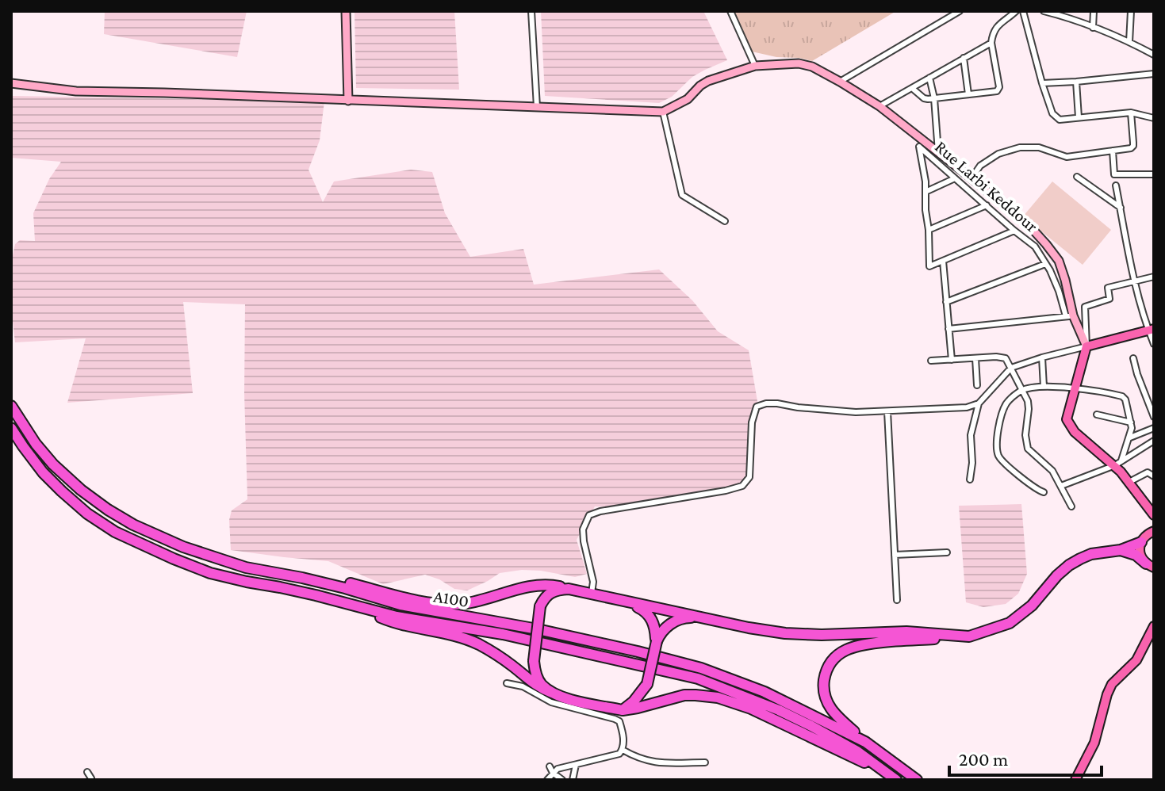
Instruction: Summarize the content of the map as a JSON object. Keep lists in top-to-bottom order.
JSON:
{
  "streets": {
    "highway": ["A100"],
    "street": ["Rue Larbi Keddour"]
  },
  "scale_bar": "200 m"
}
